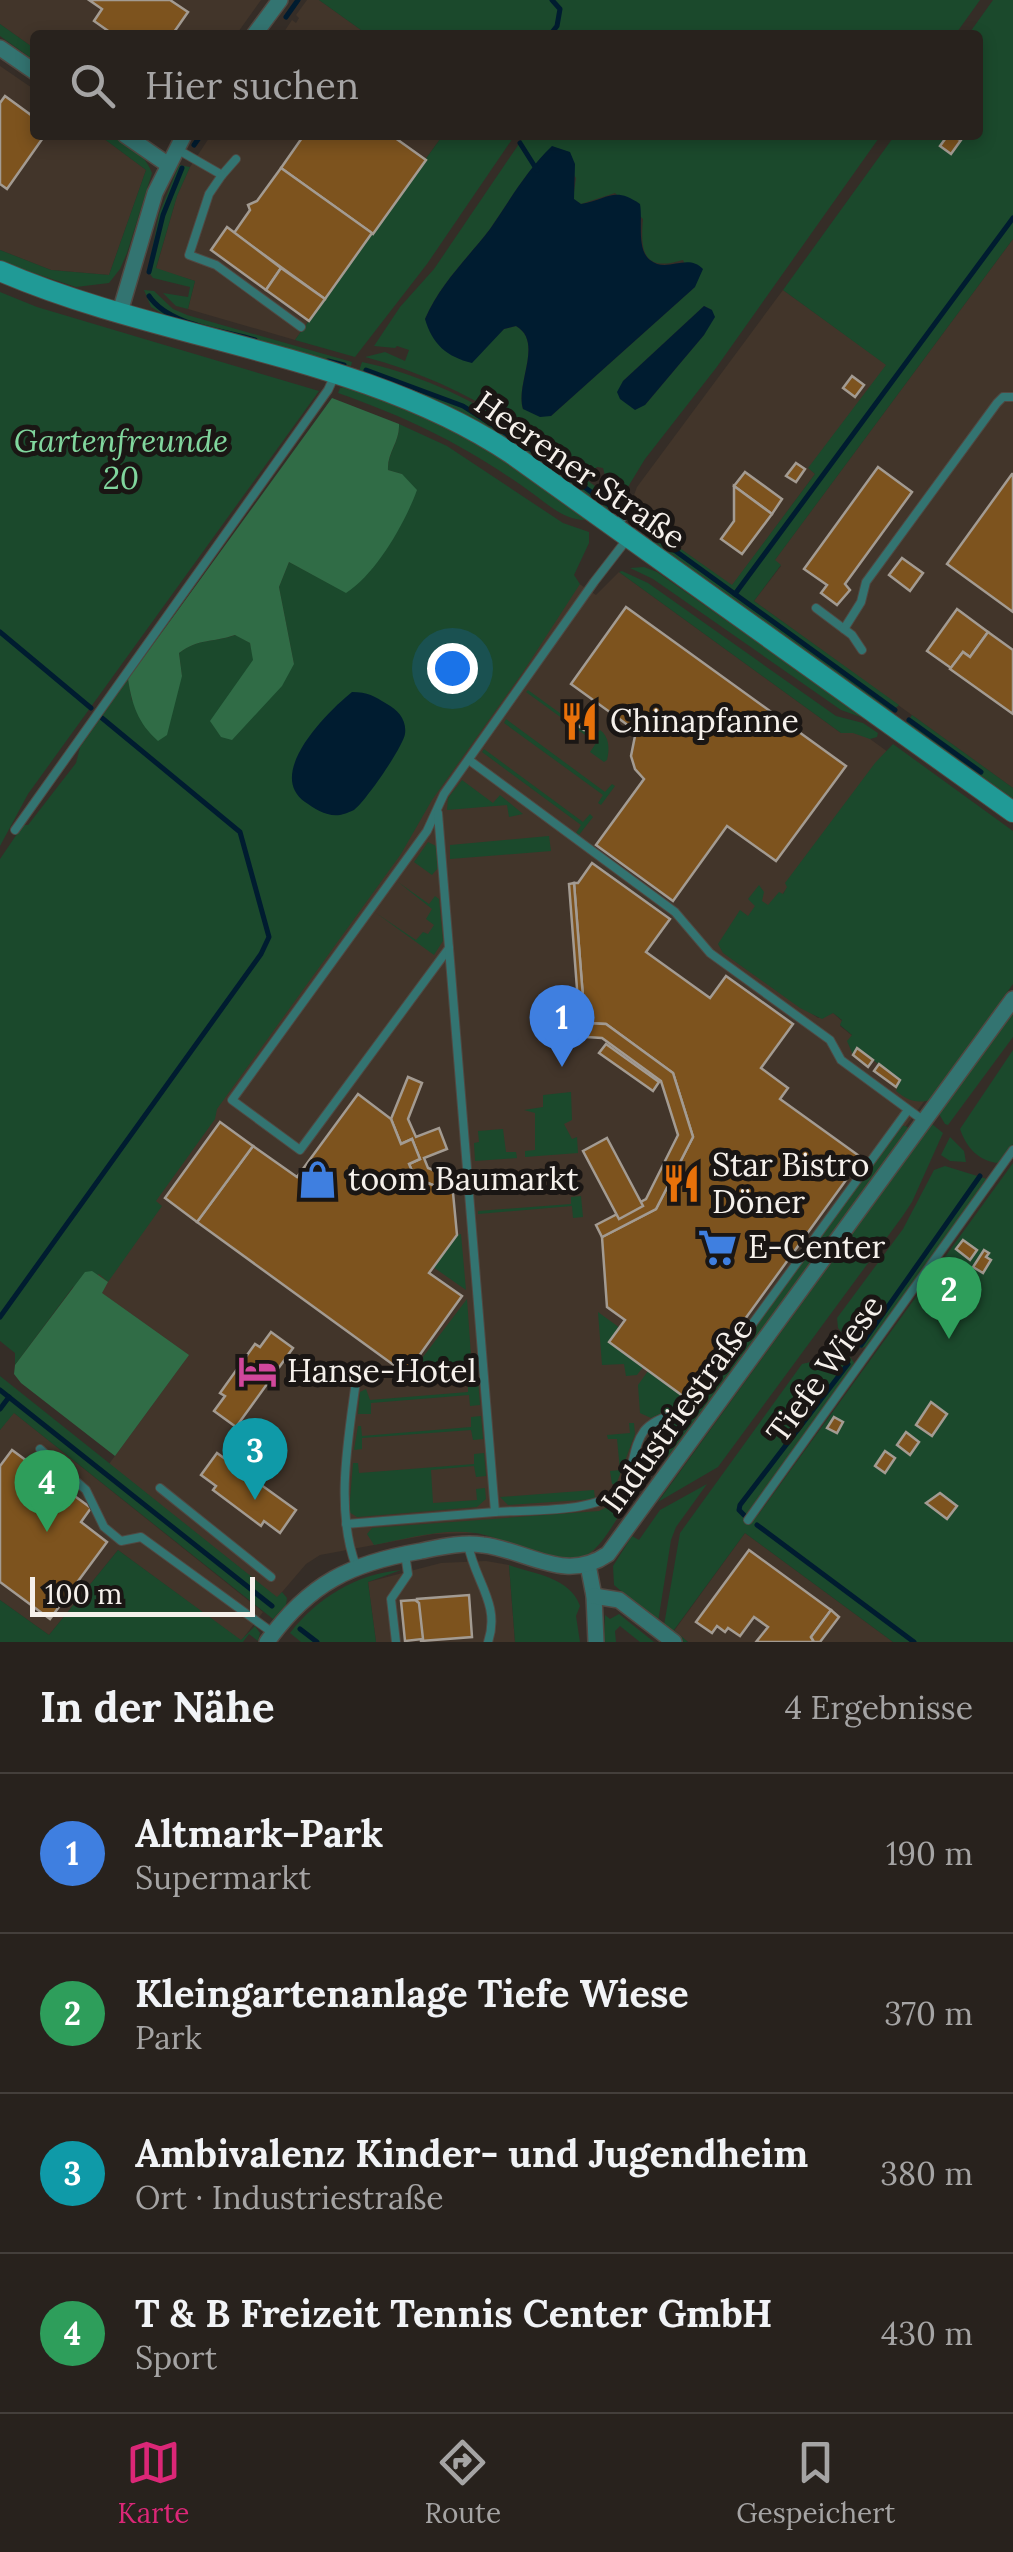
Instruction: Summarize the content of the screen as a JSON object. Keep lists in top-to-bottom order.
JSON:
{
  "streets": {
    "main road": ["Heerener Straße"],
    "street": ["Industriestraße"],
    "lane": ["Tiefe Wiese"]
  },
  "parks": ["Gartenfreunde 20"],
  "places": {
    "restaurant": ["Chinapfanne", "Star Bistro Döner"],
    "shop": ["toom Baumarkt"],
    "supermarket": ["E-Center"],
    "hotel": ["Hanse-Hotel"]
  },
  "scale_bar": "100 m",
  "page": {
    "search": "Hier suchen",
    "pins": [
      "1",
      "2",
      "3",
      "4"
    ],
    "scale": "100 m",
    "heading": ["In der Nähe", "4 Ergebnisse"],
    "list": [
      {
        "mark": "1",
        "name": "Altmark-Park",
        "note": "Supermarkt",
        "value": "190 m"
      },
      {
        "mark": "2",
        "name": "Kleingartenanlage Tiefe Wiese",
        "note": "Park",
        "value": "370 m"
      },
      {
        "mark": "3",
        "name": "Ambivalenz Kinder- und Jugendheim",
        "note": "Ort · Industriestraße",
        "value": "380 m"
      },
      {
        "mark": "4",
        "name": "T & B Freizeit Tennis Center GmbH",
        "note": "Sport",
        "value": "430 m"
      }
    ],
    "nav": ["Karte", "Route", "Gespeichert"]
  }
}
